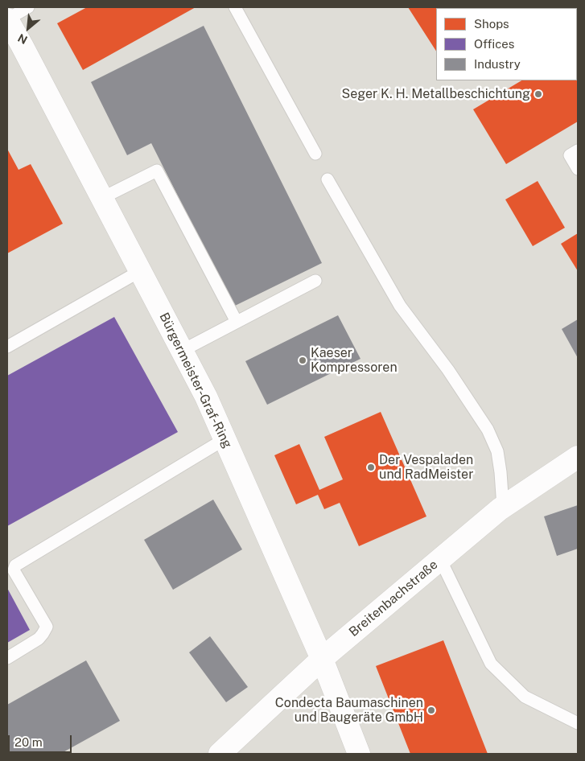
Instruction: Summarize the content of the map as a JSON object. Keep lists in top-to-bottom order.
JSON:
{
  "streets": {
    "street": ["Bürgermeister-Graf-Ring", "Breitenbachstraße"]
  },
  "crossings": [
    ["Bürgermeister-Graf-Ring", "Breitenbachstraße"]
  ],
  "places": [
    "Seger K. H. Metallbeschichtung",
    "Kaeser Kompressoren",
    "Der Vespaladen und RadMeister",
    "Condecta Baumaschinen und Baugeräte GmbH"
  ],
  "legend": ["Shops", "Offices", "Industry"],
  "scale_bar": "20 m",
  "north": "bottom left"
}
